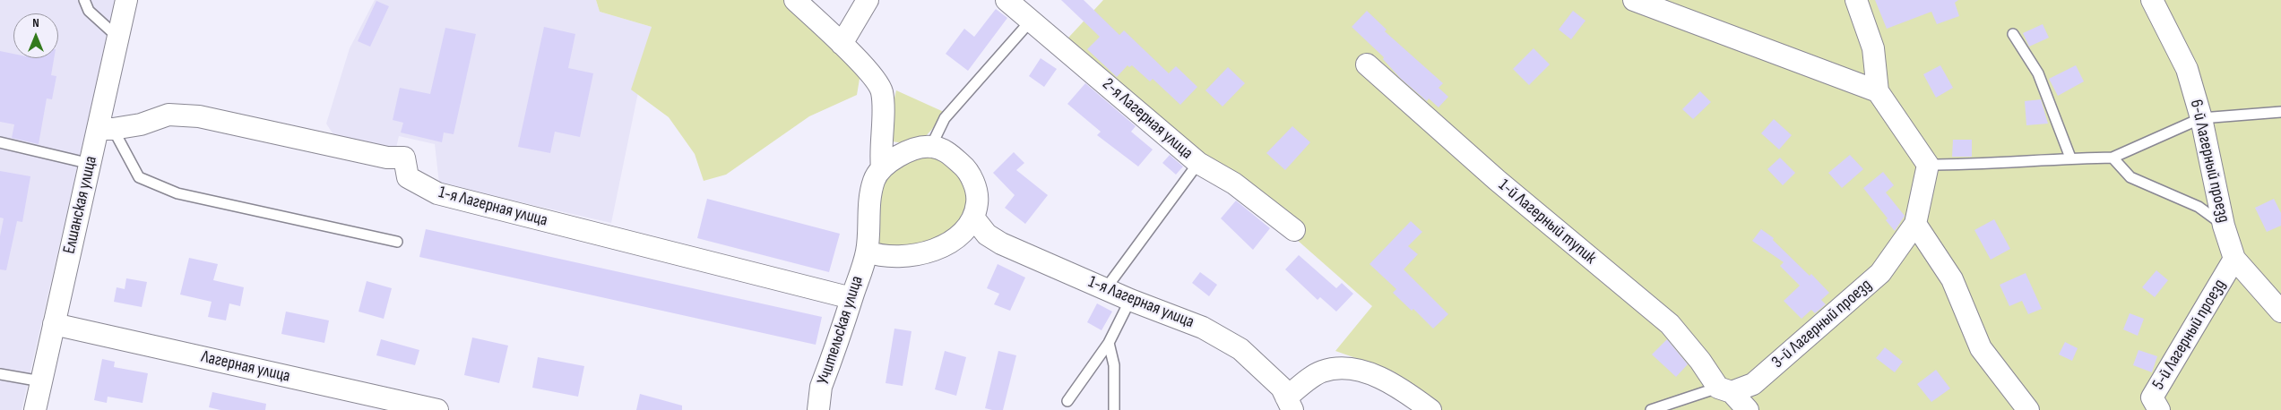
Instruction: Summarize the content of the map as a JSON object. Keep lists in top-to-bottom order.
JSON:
{
  "streets": {
    "street": [
      "2-я Лагерная улица",
      "6-й Лагерный проезд",
      "Елшанская улица",
      "1-я Лагерная улица",
      "1-й Лагерный тупик",
      "3-й Лагерный проезд",
      "Учительская улица",
      "5-й Лагерный проезд",
      "Лагерная улица"
    ]
  },
  "crossings": [
    ["6-й Лагерный проезд", "5-й Лагерный проезд"],
    ["Елшанская улица", "1-я Лагерная улица"],
    ["Елшанская улица", "Лагерная улица"],
    ["1-я Лагерная улица", "Учительская улица"],
    ["1-й Лагерный тупик", "3-й Лагерный проезд"]
  ],
  "north": "top"
}
